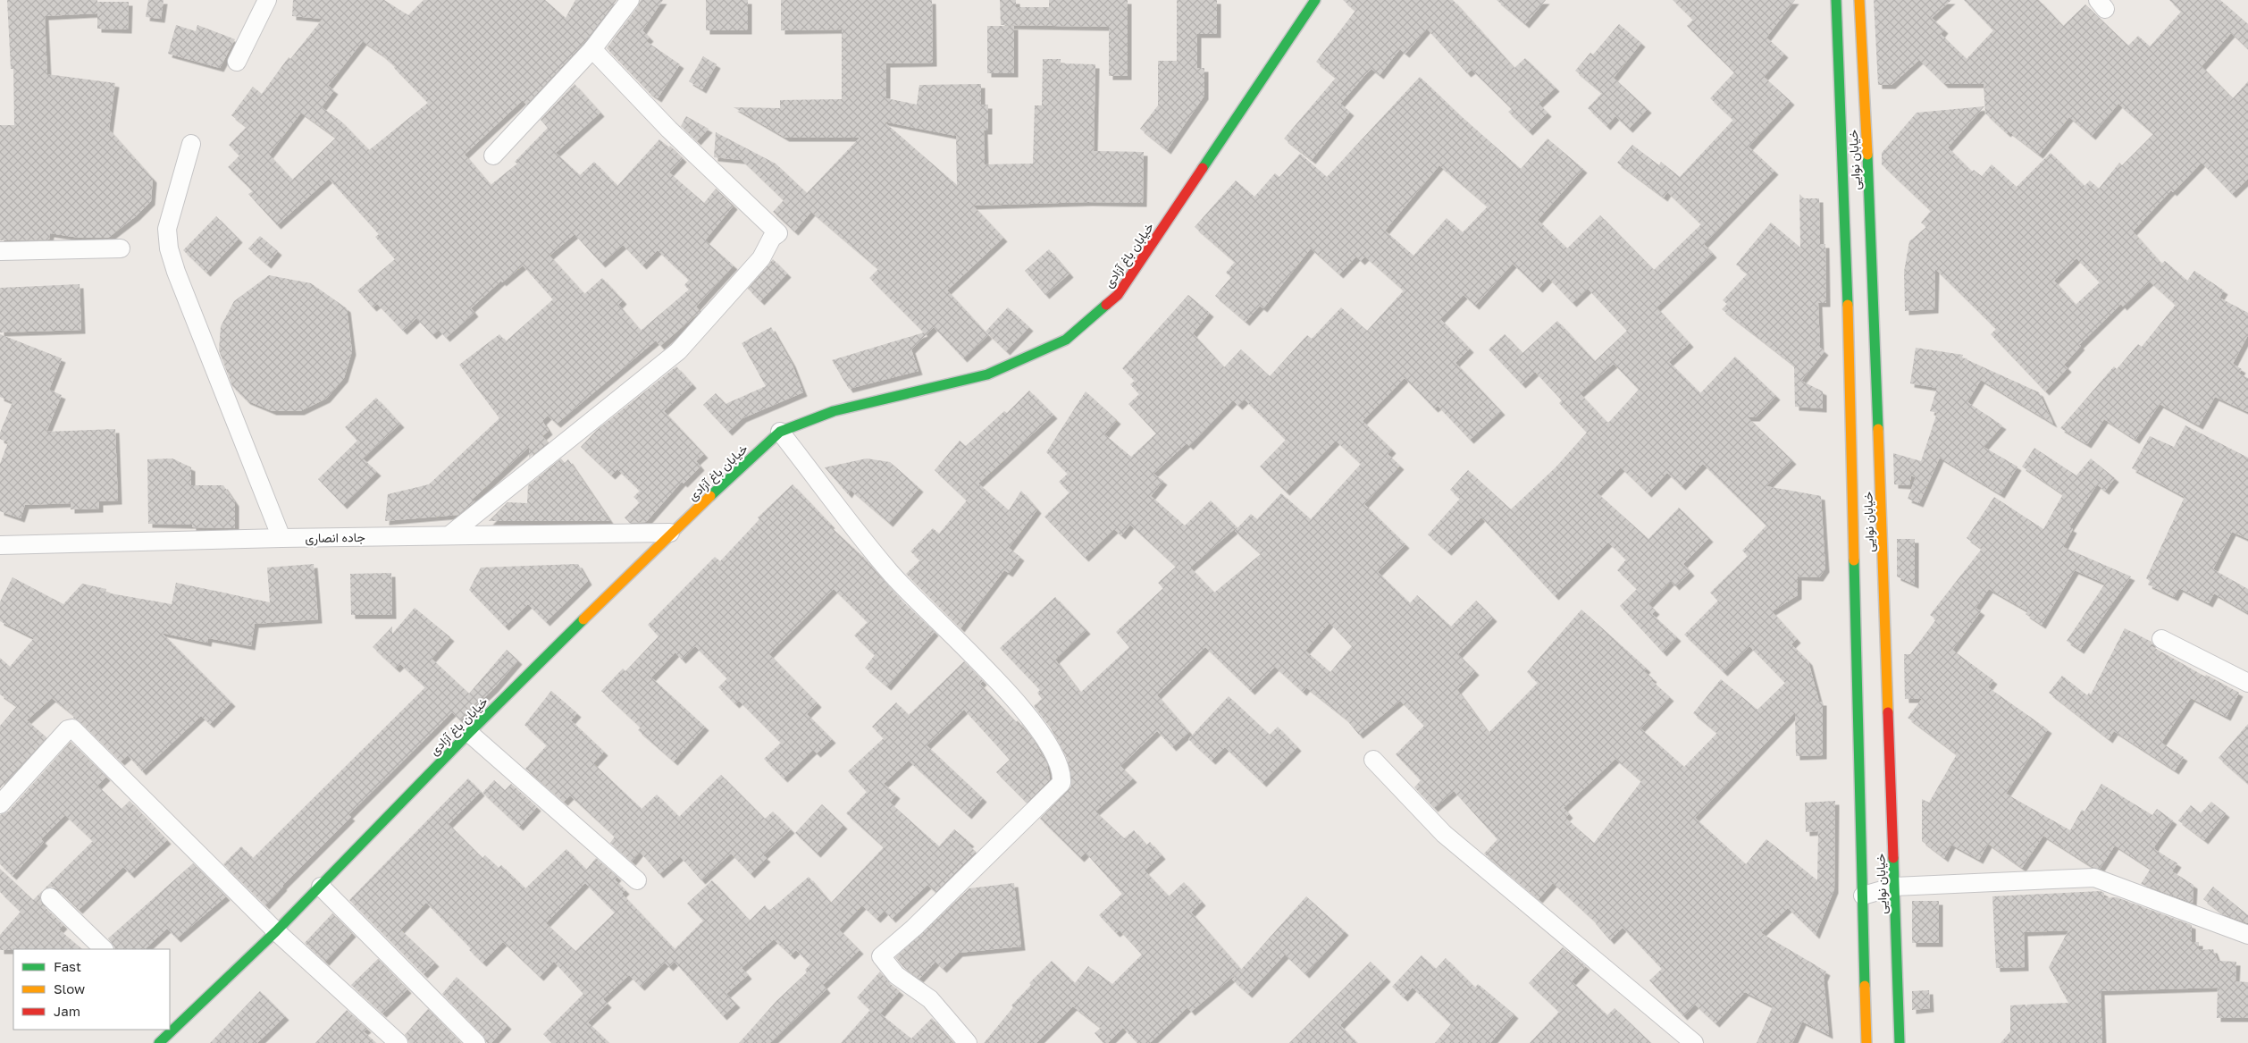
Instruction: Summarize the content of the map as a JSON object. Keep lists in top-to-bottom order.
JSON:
{
  "streets": {
    "street": ["خیابان نوایی", "خیابان باغ آزادی", "جاده انصاری"]
  },
  "crossings": [
    ["خیابان باغ آزادی", "جاده انصاری"]
  ],
  "legend": ["Fast", "Slow", "Jam"]
}
